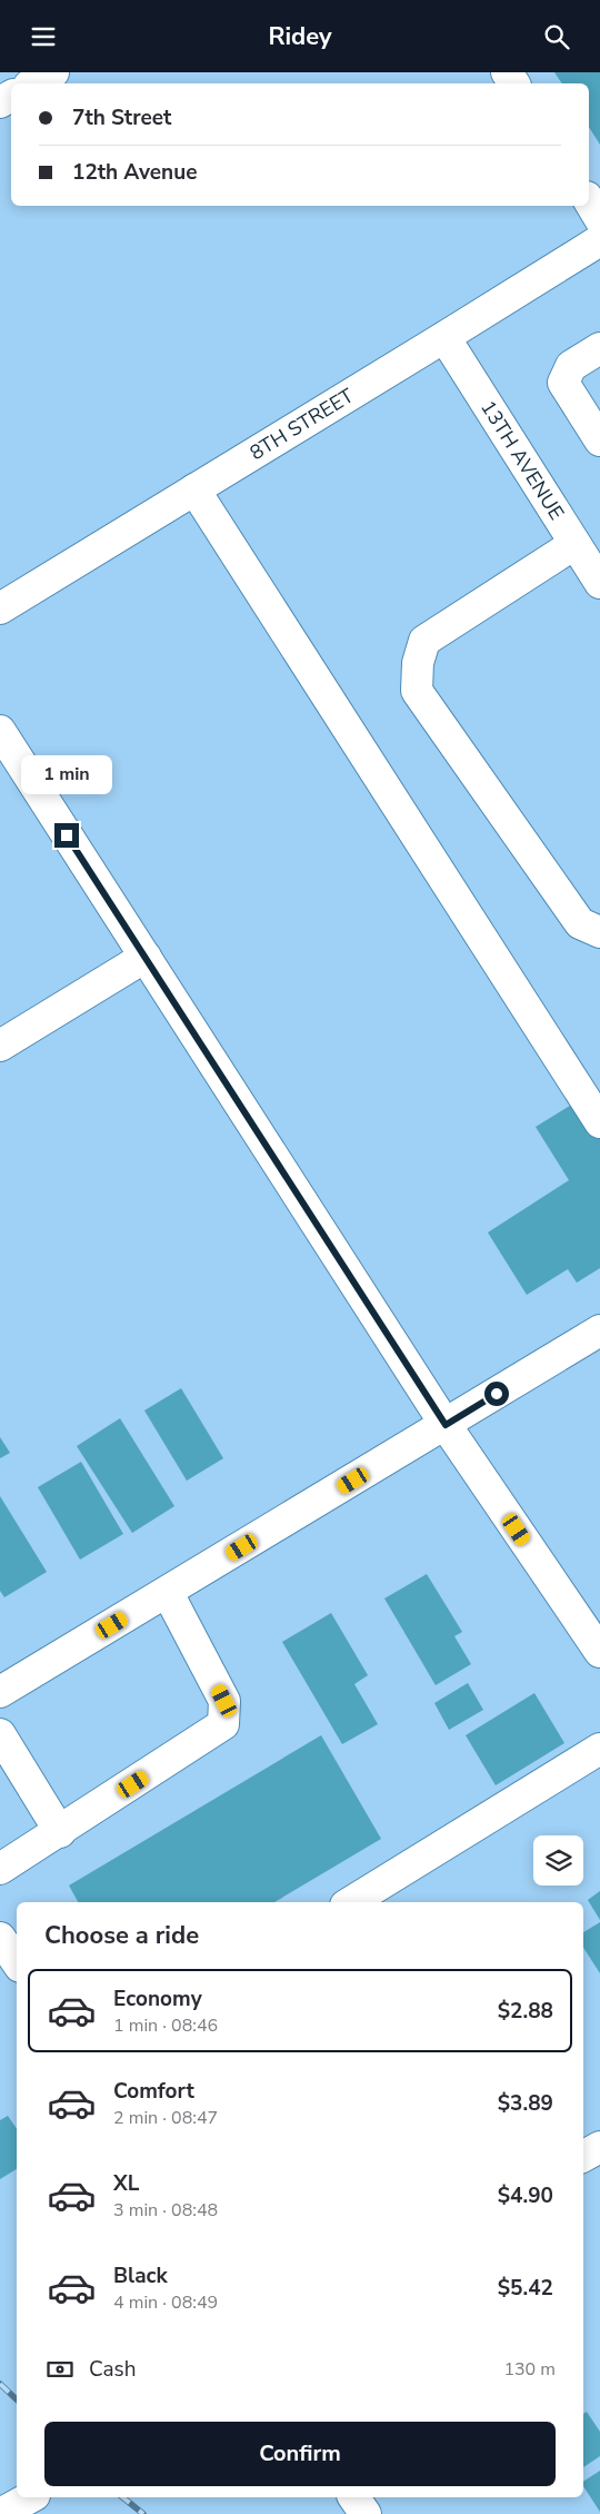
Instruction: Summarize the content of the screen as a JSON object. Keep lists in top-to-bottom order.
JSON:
{
  "streets": {
    "street": ["8TH STREET", "13TH AVENUE"]
  },
  "crossings": [
    ["8TH STREET", "13TH AVENUE"]
  ],
  "page": {
    "header": "Ridey",
    "banner": ["7th Street", "12th Avenue"],
    "bubble": "1 min",
    "heading": "Choose a ride",
    "list": [
      {
        "name": "Economy",
        "note": "1 min · 08:46",
        "value": "$2.88"
      },
      {
        "name": "Comfort",
        "note": "2 min · 08:47",
        "value": "$3.89"
      },
      {
        "name": "XL",
        "note": "3 min · 08:48",
        "value": "$4.90"
      },
      {
        "name": "Black",
        "note": "4 min · 08:49",
        "value": "$5.42"
      }
    ],
    "pay": ["Cash", "130 m"],
    "buttons": "Confirm"
  }
}
